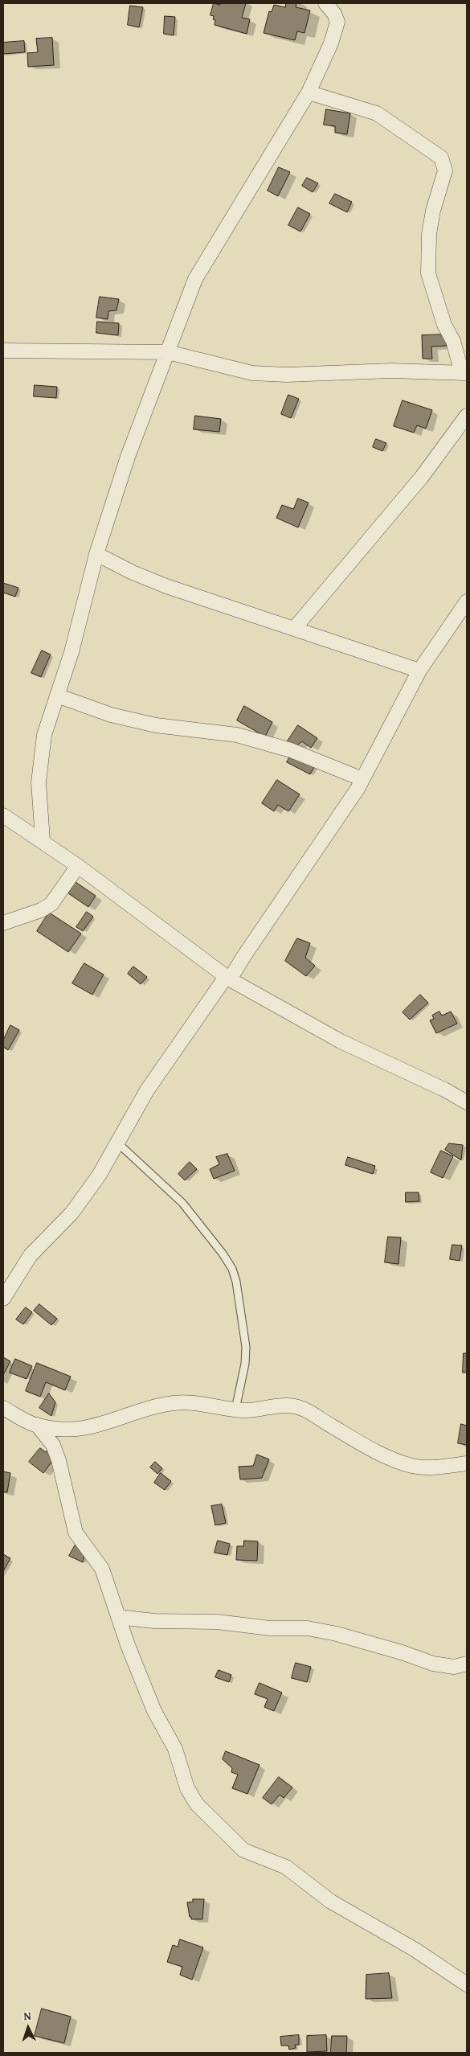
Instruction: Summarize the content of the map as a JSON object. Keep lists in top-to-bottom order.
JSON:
{
  "north": "top"
}
